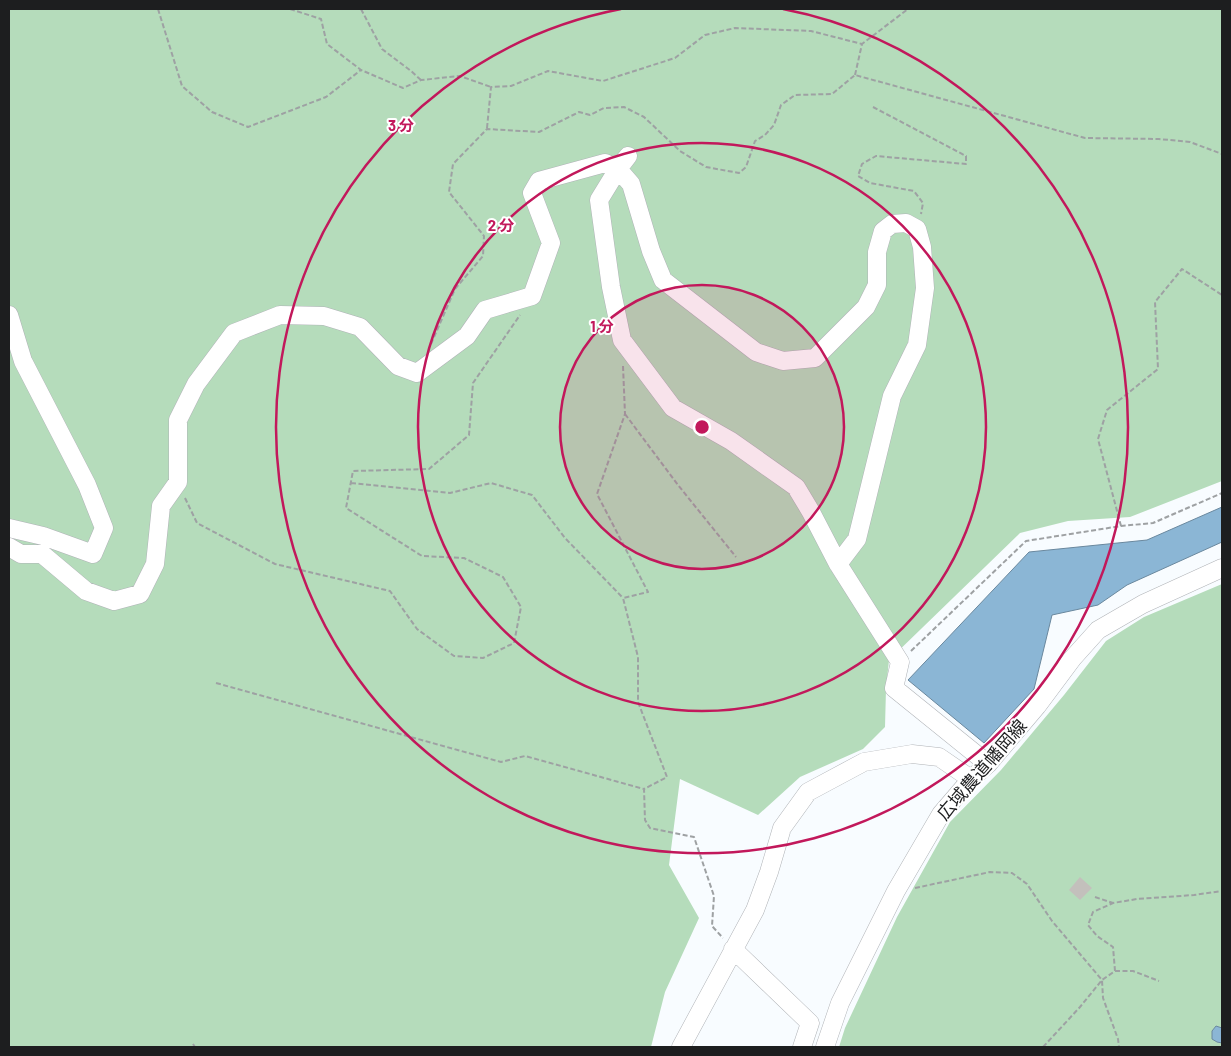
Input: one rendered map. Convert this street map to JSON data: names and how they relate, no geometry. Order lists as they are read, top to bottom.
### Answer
{
  "streets": {
    "street": ["広域農道幡岡線"]
  },
  "rings": ["3 分", "2 分", "1 分"]
}
